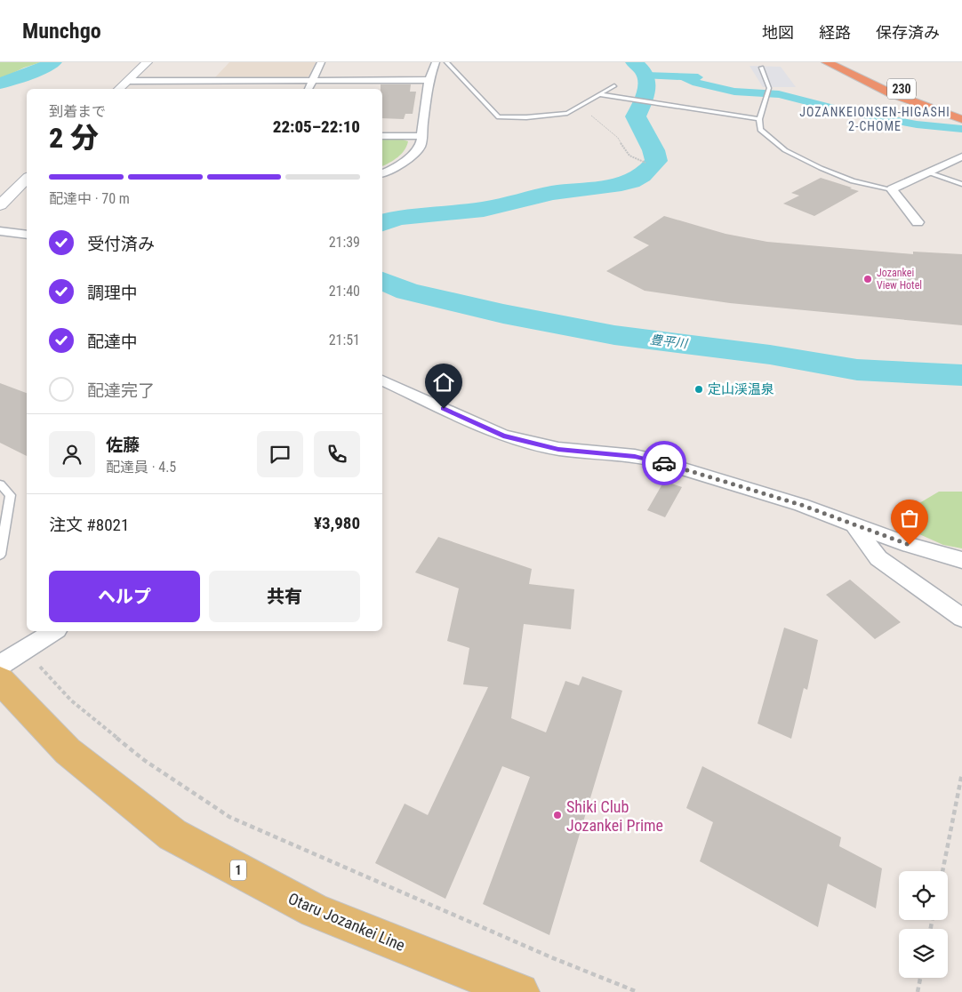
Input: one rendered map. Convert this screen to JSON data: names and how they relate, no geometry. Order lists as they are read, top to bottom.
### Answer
{
  "streets": {
    "highway": ["230"],
    "main road": ["1", "Otaru Jozankei Line"]
  },
  "districts": ["JOZANKEIONSEN-HIGASHI 2-CHOME"],
  "water": ["豊平川"],
  "places": ["Jozankei View Hotel", "定山渓温泉", "Shiki Club Jozankei Prime"],
  "page": {
    "header": "Munchgo",
    "nav": ["地図", "経路", "保存済み"],
    "heading": ["2 分", "到着まで", "22:05–22:10"],
    "panel": [
      "佐藤",
      "配達員 · 4.5",
      "注文 #8021",
      "¥3,980"
    ],
    "bar": "配達中 · 70 m",
    "list": [
      ["受付済み", "21:39"],
      ["調理中", "21:40"],
      ["配達中", "21:51"],
      "配達完了"
    ],
    "buttons": ["ヘルプ", "共有"]
  }
}
